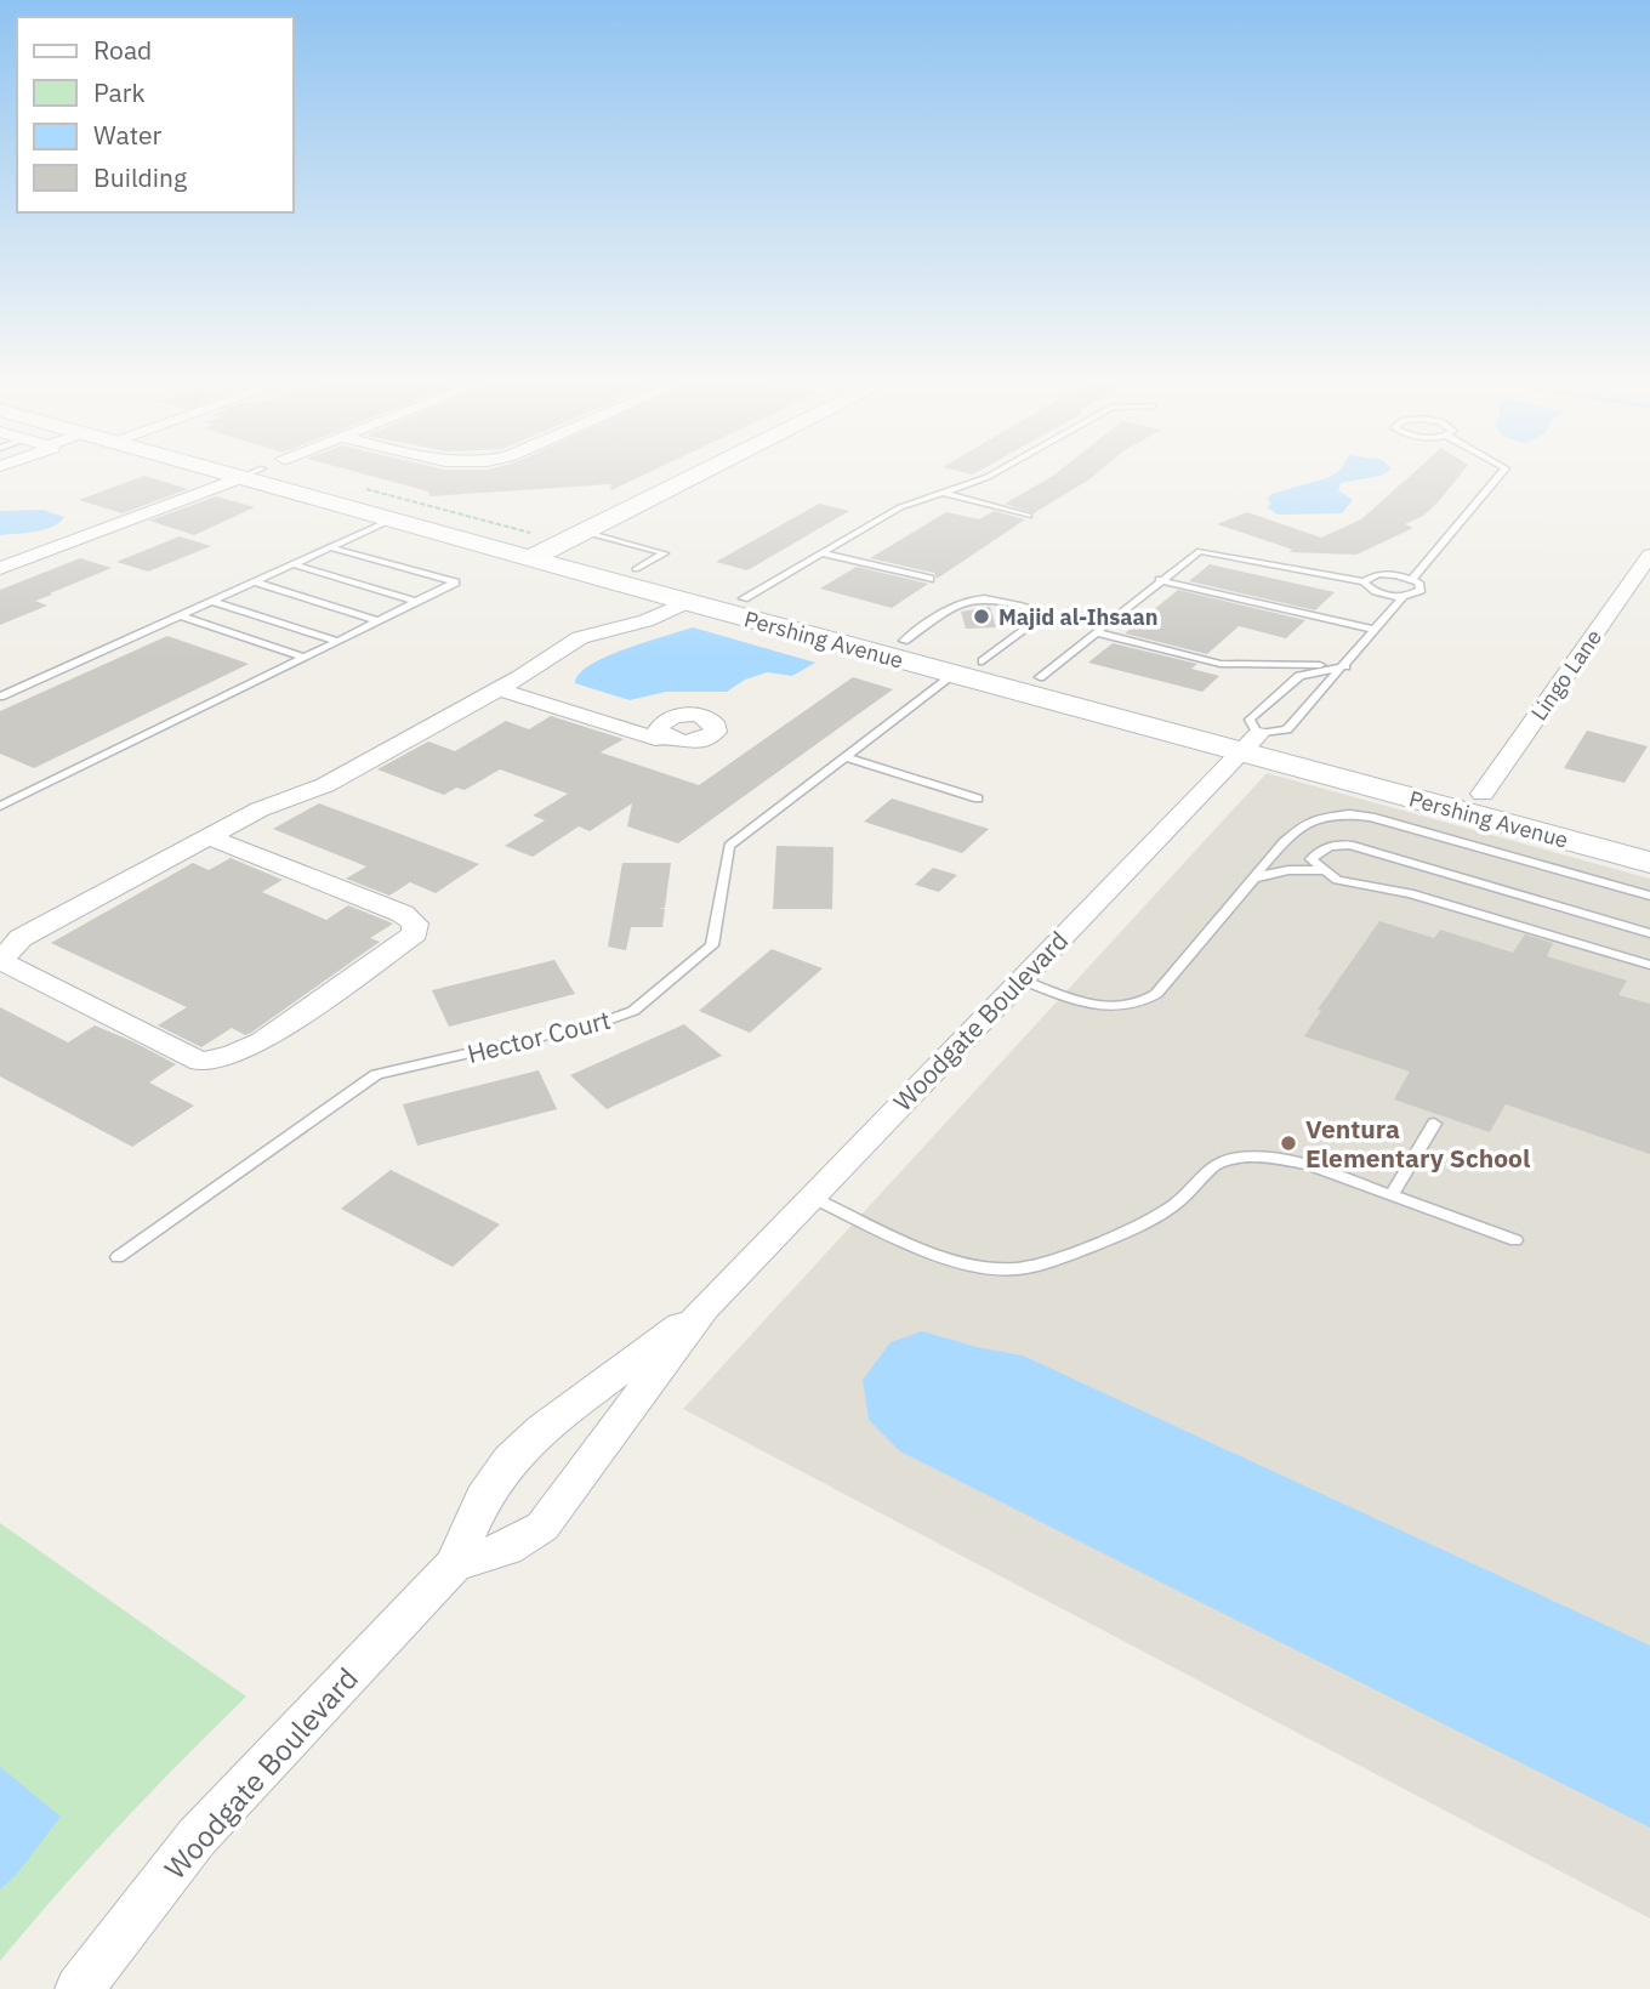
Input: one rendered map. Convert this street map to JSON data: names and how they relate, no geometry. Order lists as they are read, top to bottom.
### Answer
{
  "streets": {
    "street": ["Pershing Avenue", "Lingo Lane", "Woodgate Boulevard"],
    "lane": ["Hector Court"]
  },
  "crossings": [
    ["Pershing Avenue", "Lingo Lane"],
    ["Pershing Avenue", "Woodgate Boulevard"],
    ["Pershing Avenue", "Hector Court"]
  ],
  "places": ["Majid al-Ihsaan", "Ventura Elementary School"],
  "legend": [
    "Road",
    "Park",
    "Water",
    "Building"
  ]
}
